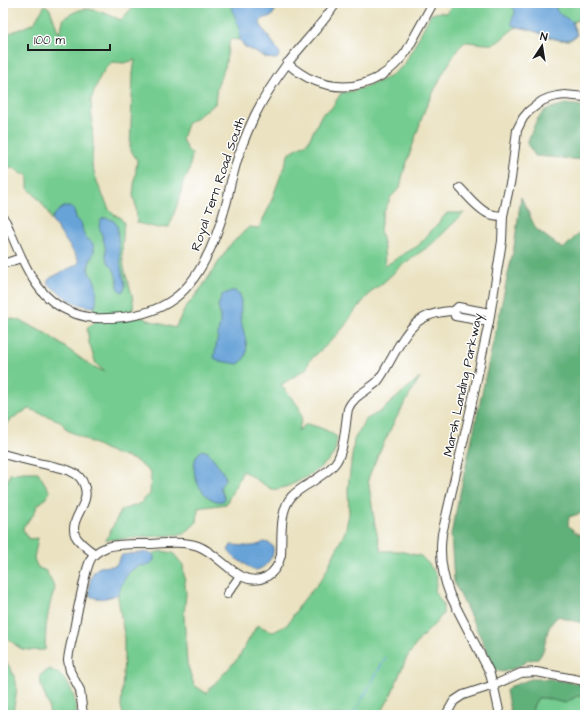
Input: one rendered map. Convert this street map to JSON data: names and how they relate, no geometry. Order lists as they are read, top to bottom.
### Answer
{
  "streets": {
    "street": ["Royal Tern Road South", "Marsh Landing Parkway"]
  },
  "scale_bar": "100 m",
  "north": "top"
}
